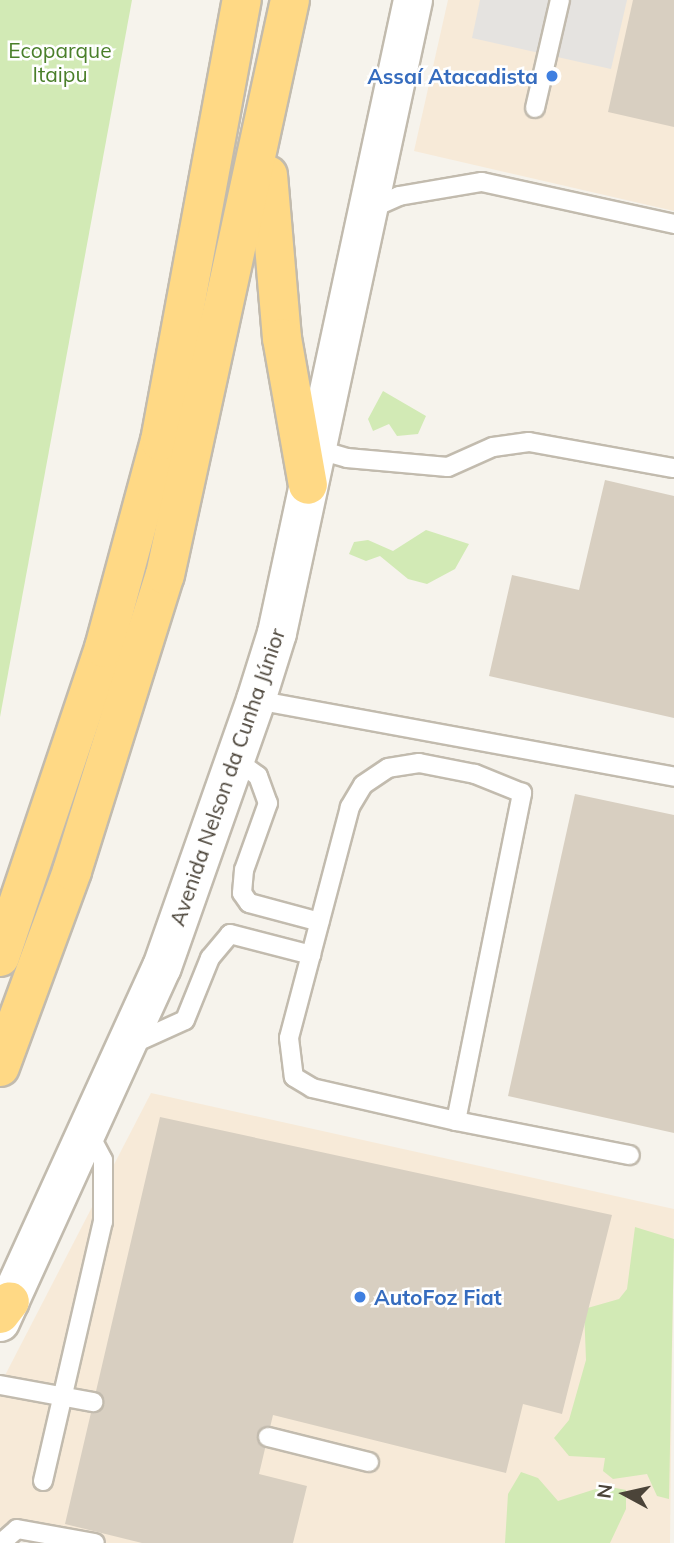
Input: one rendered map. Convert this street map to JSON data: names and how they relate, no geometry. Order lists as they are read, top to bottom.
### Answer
{
  "streets": {
    "street": ["Avenida Nelson da Cunha Júnior"]
  },
  "parks": ["Ecoparque Itaipu"],
  "places": ["Assaí Atacadista", "AutoFoz Fiat"],
  "north": "left"
}
